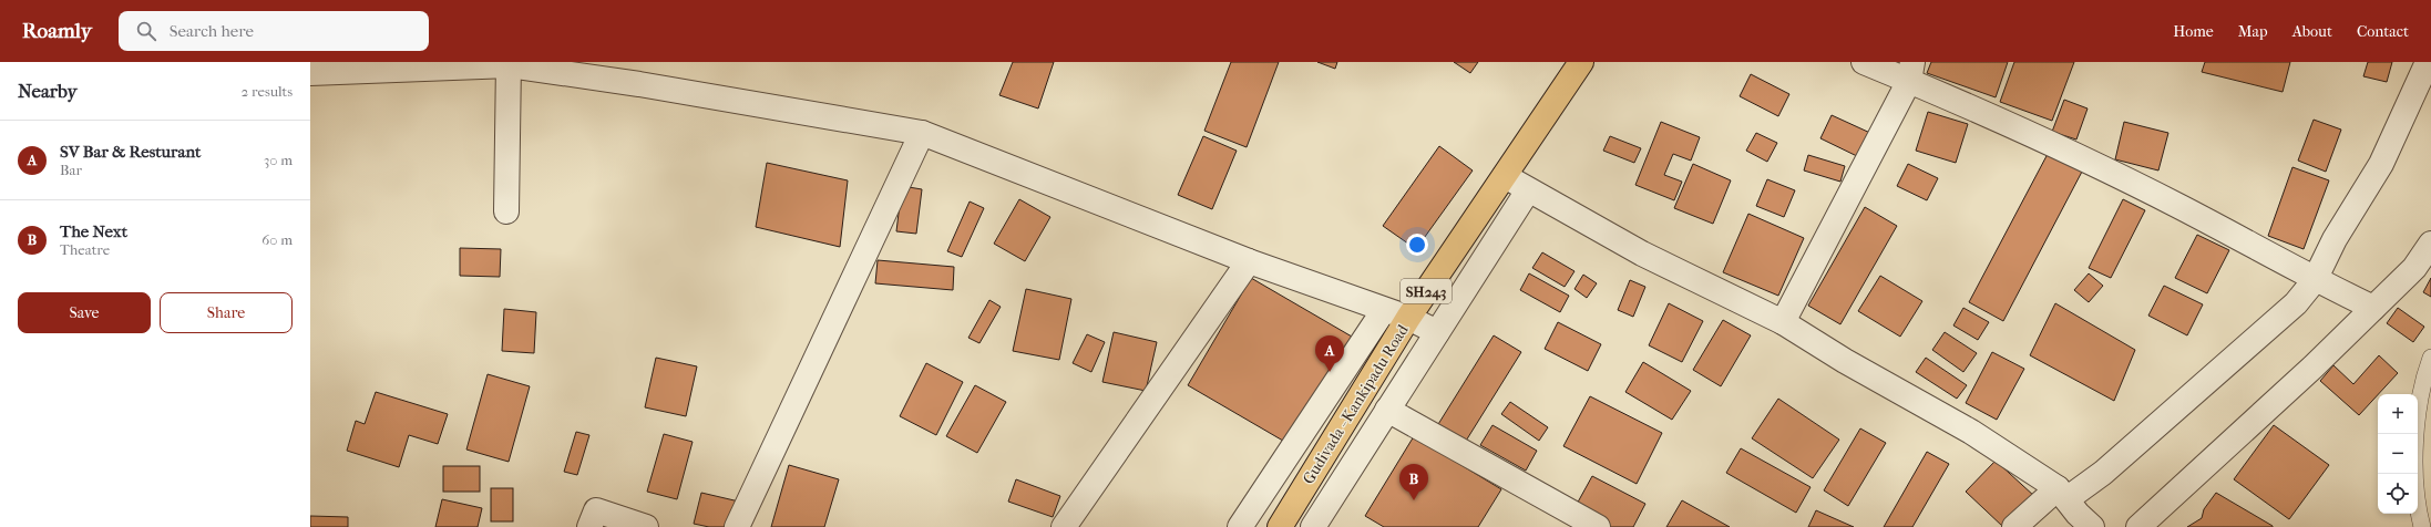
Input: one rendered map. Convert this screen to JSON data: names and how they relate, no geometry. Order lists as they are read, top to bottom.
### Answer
{
  "streets": {
    "main road": ["SH243", "Gudivada - Kankipadu Road"]
  },
  "page": {
    "header": "Roamly",
    "search": "Search here",
    "nav": [
      "Home",
      "Map",
      "About",
      "Contact"
    ],
    "heading": ["Nearby", "2 results"],
    "list": [
      {
        "mark": "A",
        "name": "SV Bar & Resturant",
        "note": "Bar",
        "value": "30 m"
      },
      {
        "mark": "B",
        "name": "The Next",
        "note": "Theatre",
        "value": "60 m"
      }
    ],
    "buttons": ["Save", "Share"],
    "pins": ["A", "B"],
    "map_buttons": ["+", "−"]
  }
}
